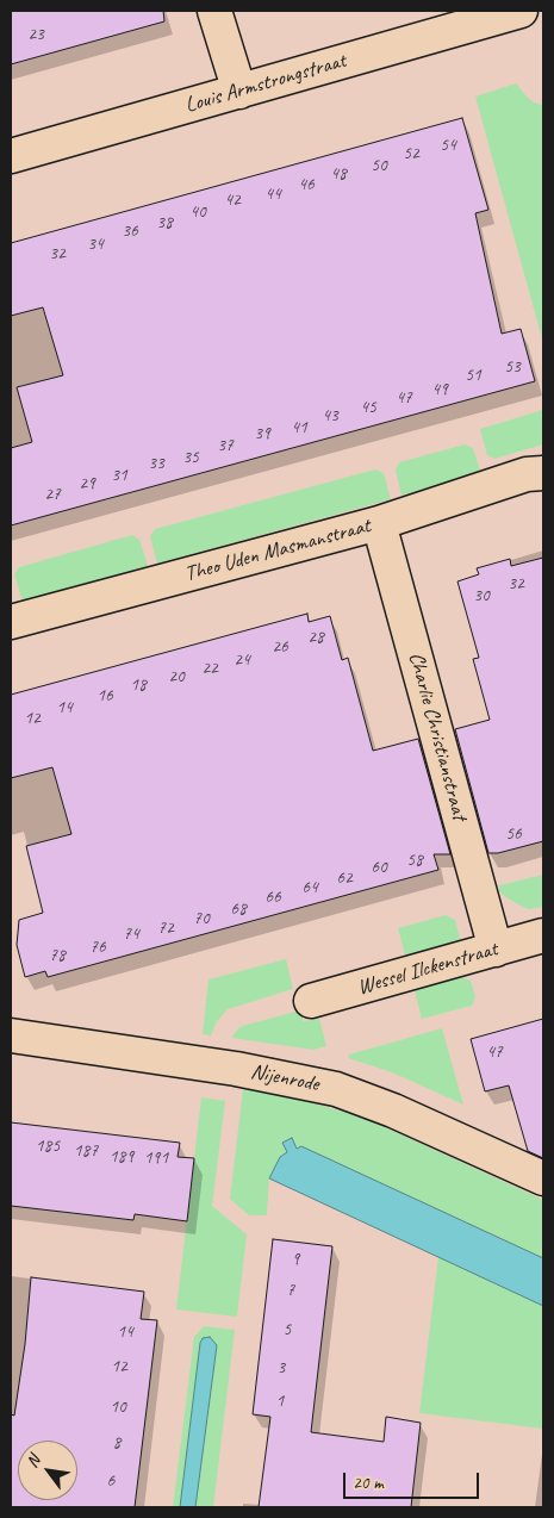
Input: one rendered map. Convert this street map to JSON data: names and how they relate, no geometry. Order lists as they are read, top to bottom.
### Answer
{
  "streets": {
    "street": [
      "Louis Armstrongstraat",
      "Theo Uden Masmanstraat",
      "Charlie Christianstraat",
      "Wessel Ilckenstraat",
      "Nijenrode"
    ]
  },
  "crossings": [
    ["Theo Uden Masmanstraat", "Charlie Christianstraat"],
    ["Charlie Christianstraat", "Wessel Ilckenstraat"]
  ],
  "house_numbers": [
    "23",
    "54",
    "52",
    "50",
    "48",
    "46",
    "44",
    "42",
    "40",
    "38",
    "36",
    "34",
    "32",
    "53",
    "51",
    "49",
    "47",
    "45",
    "43",
    "41",
    "39",
    "37",
    "35",
    "33",
    "31",
    "29",
    "27",
    "32",
    "30",
    "28",
    "26",
    "24",
    "22",
    "20",
    "18",
    "16",
    "14",
    "12",
    "56",
    "58",
    "60",
    "62",
    "64",
    "66",
    "68",
    "70",
    "72",
    "74",
    "76",
    "78",
    "47",
    "185",
    "187",
    "189",
    "191",
    "9",
    "7",
    "5",
    "14",
    "12",
    "3",
    "1",
    "10",
    "8",
    "6"
  ],
  "scale_bar": "20 m",
  "north": "top left"
}
